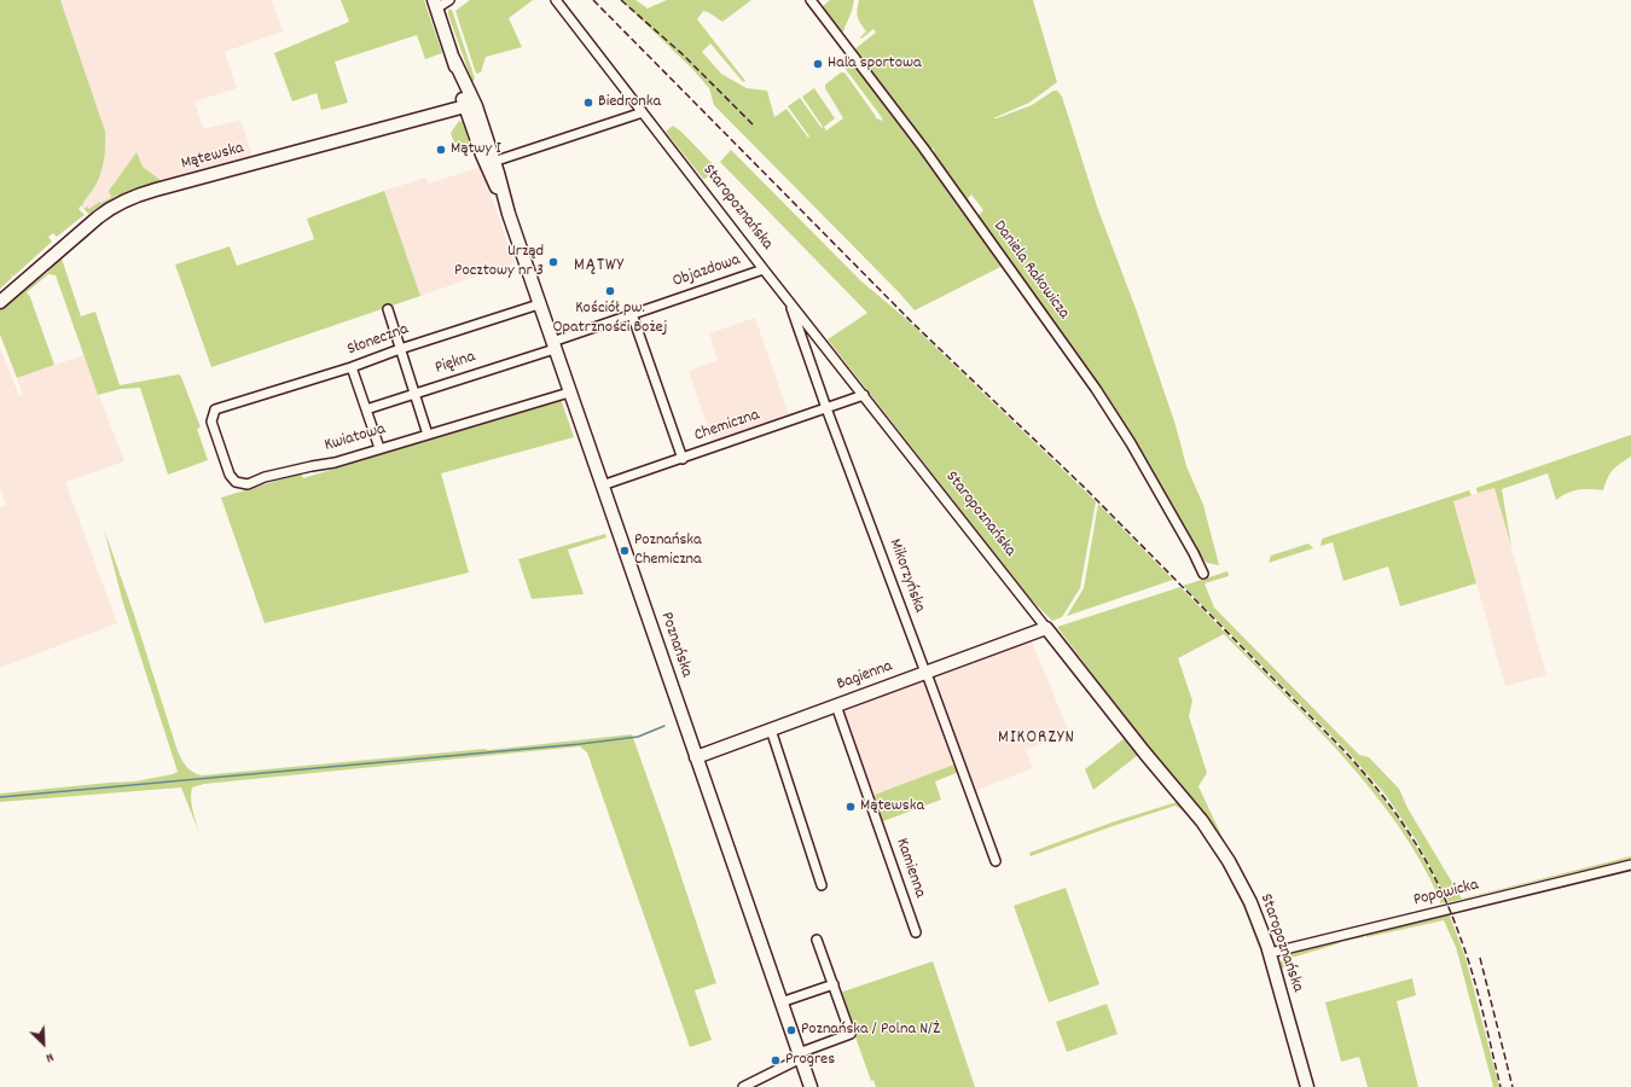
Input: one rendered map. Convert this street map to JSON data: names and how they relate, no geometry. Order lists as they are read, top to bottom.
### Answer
{
  "streets": {
    "street": [
      "Mątewska",
      "Staropoznańska",
      "Daniela Rakowicza",
      "Objazdowa",
      "Słoneczna",
      "Piękna",
      "Chemiczna",
      "Kwiatowa",
      "Mikorzyńska",
      "Poznańska",
      "Bagienna",
      "Kamienna",
      "Popowicka"
    ]
  },
  "crossings": [
    ["Mątewska", "Poznańska"],
    ["Staropoznańska", "Objazdowa"],
    ["Staropoznańska", "Chemiczna"],
    ["Staropoznańska", "Mikorzyńska"],
    ["Staropoznańska", "Bagienna"],
    ["Staropoznańska", "Popowicka"],
    ["Objazdowa", "Piękna"],
    ["Objazdowa", "Poznańska"],
    ["Słoneczna", "Kwiatowa"],
    ["Słoneczna", "Poznańska"],
    ["Piękna", "Poznańska"],
    ["Chemiczna", "Mikorzyńska"],
    ["Chemiczna", "Poznańska"],
    ["Kwiatowa", "Poznańska"],
    ["Mikorzyńska", "Bagienna"],
    ["Poznańska", "Bagienna"],
    ["Bagienna", "Kamienna"]
  ],
  "districts": ["MĄTWY", "MIKORZYN"],
  "places": [
    "Hala sportowa",
    "Biedronka",
    "Mątwy I",
    "Urząd Pocztowy nr 3",
    "Kościół pw. Opatrzności Bożej",
    "Poznańska Chemiczna",
    "Mątewska",
    "Poznańska / Polna N/Ż",
    "Progres"
  ],
  "north": "bottom right"
}
